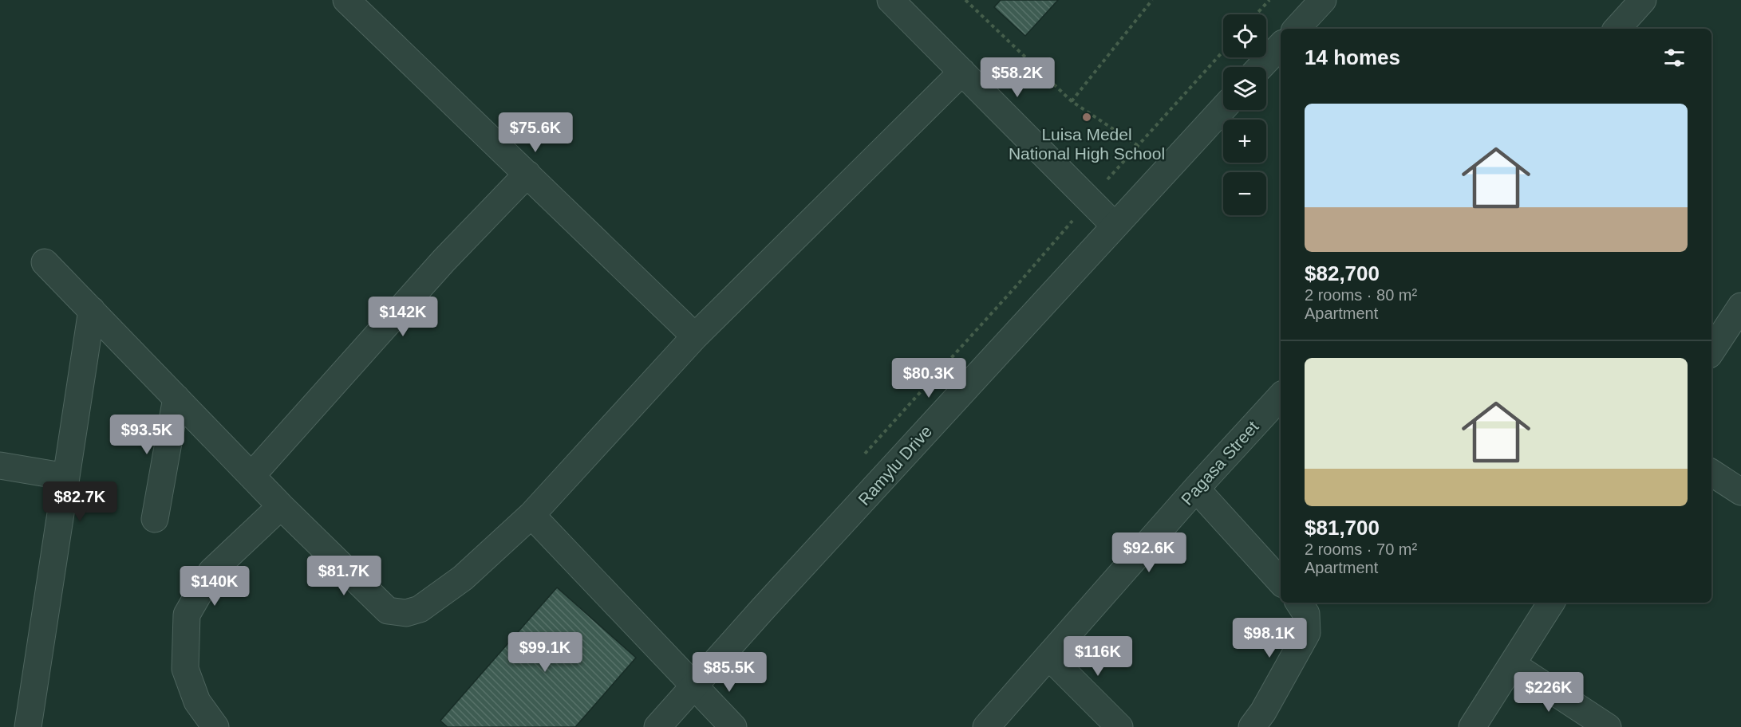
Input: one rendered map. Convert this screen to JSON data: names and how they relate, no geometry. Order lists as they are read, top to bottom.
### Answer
{
  "streets": {
    "street": ["Pagasa Street", "Ramylu Drive"]
  },
  "places": ["Luisa Medel National High School"],
  "page": {
    "map_buttons": ["+", "−"],
    "heading": "14 homes",
    "price": [
      "$58.2K",
      "$75.6K",
      "$142K",
      "$80.3K",
      "$93.5K",
      "$82.7K",
      "$92.6K",
      "$81.7K",
      "$140K",
      "$98.1K",
      "$99.1K",
      "$116K",
      "$85.5K",
      "$226K"
    ],
    "list": [
      {
        "name": "$82,700",
        "note": "2 rooms · 80 m² · Apartment"
      },
      {
        "name": "$81,700",
        "note": "2 rooms · 70 m² · Apartment"
      }
    ]
  }
}
